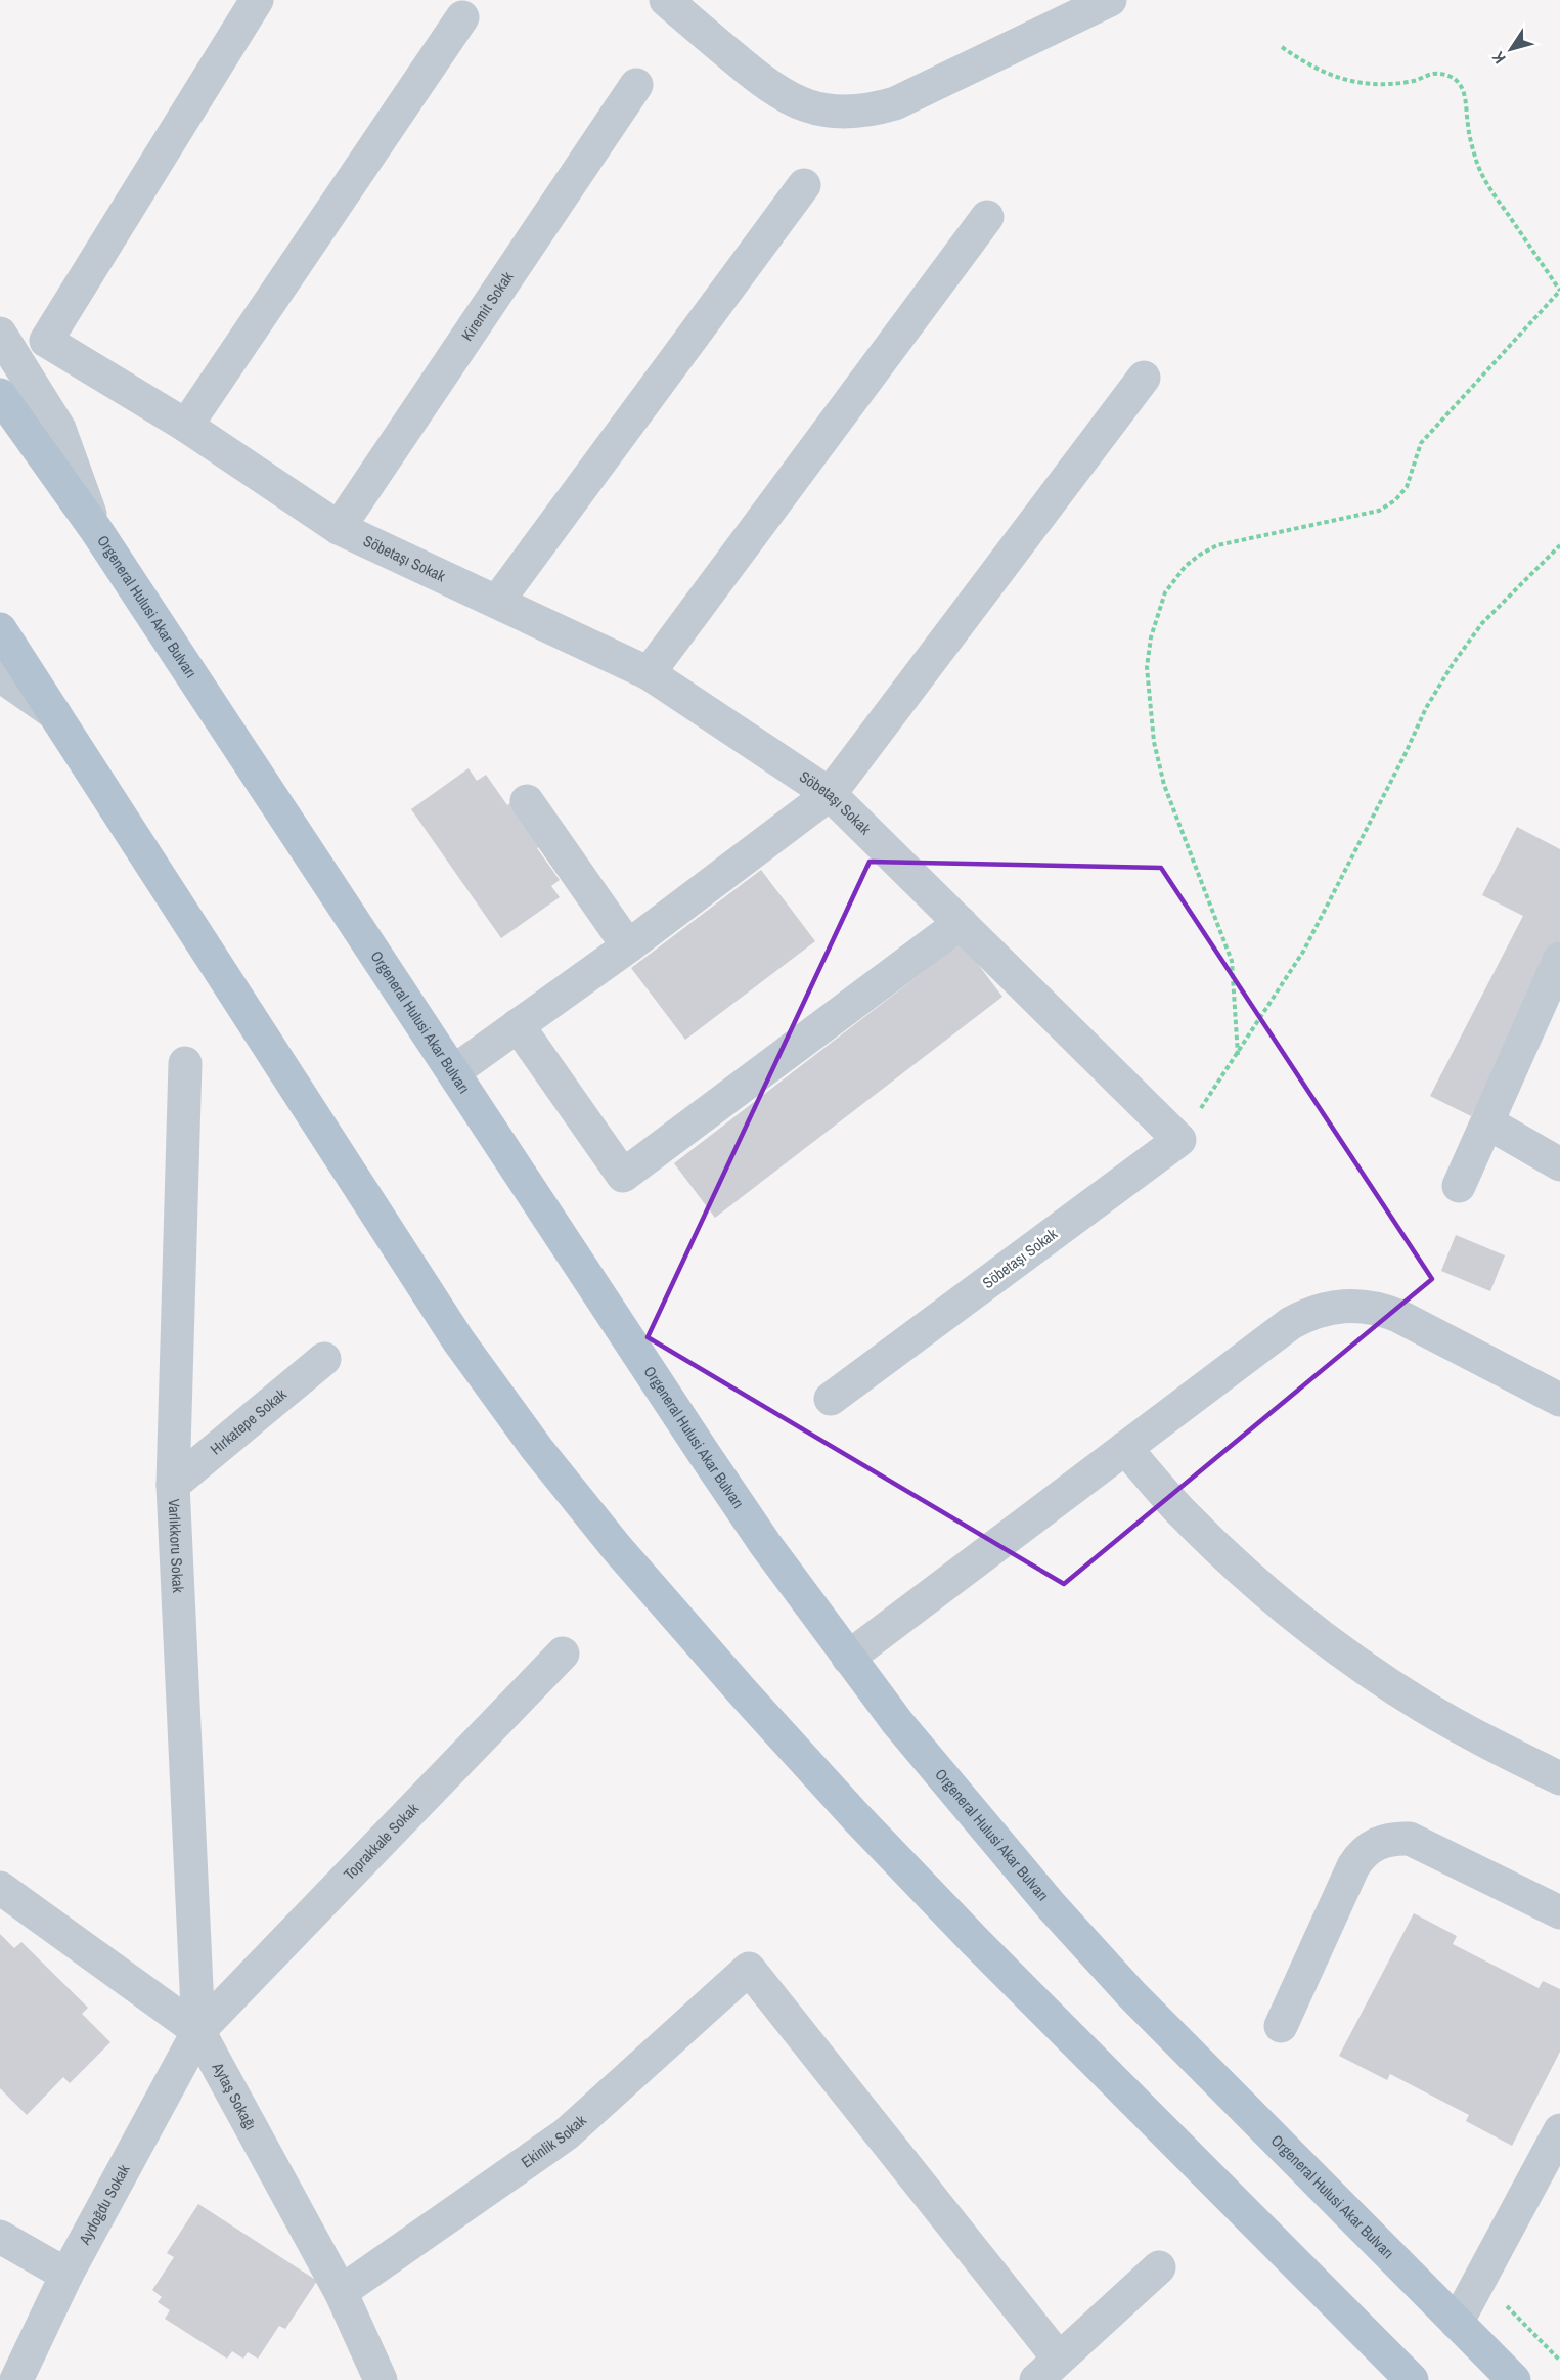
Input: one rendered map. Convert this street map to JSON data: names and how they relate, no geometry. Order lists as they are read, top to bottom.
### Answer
{
  "streets": {
    "main road": ["Orgeneral Hulusi Akar Bulvarı"],
    "street": [
      "Kiremit Sokak",
      "Söbetaşı Sokak",
      "Hırkatepe Sokak",
      "Varlıkkoru Sokak",
      "Toprakkale Sokak",
      "Aytaş Sokağı",
      "Ekinlik Sokak",
      "Aydoğdu Sokak"
    ]
  },
  "crossings": [
    ["Kiremit Sokak", "Söbetaşı Sokak"],
    ["Hırkatepe Sokak", "Varlıkkoru Sokak"],
    ["Varlıkkoru Sokak", "Toprakkale Sokak"],
    ["Varlıkkoru Sokak", "Aytaş Sokağı"],
    ["Varlıkkoru Sokak", "Aydoğdu Sokak"],
    ["Toprakkale Sokak", "Aytaş Sokağı"],
    ["Toprakkale Sokak", "Aydoğdu Sokak"],
    ["Aytaş Sokağı", "Ekinlik Sokak"],
    ["Aytaş Sokağı", "Aydoğdu Sokak"]
  ],
  "north": "bottom left"
}
